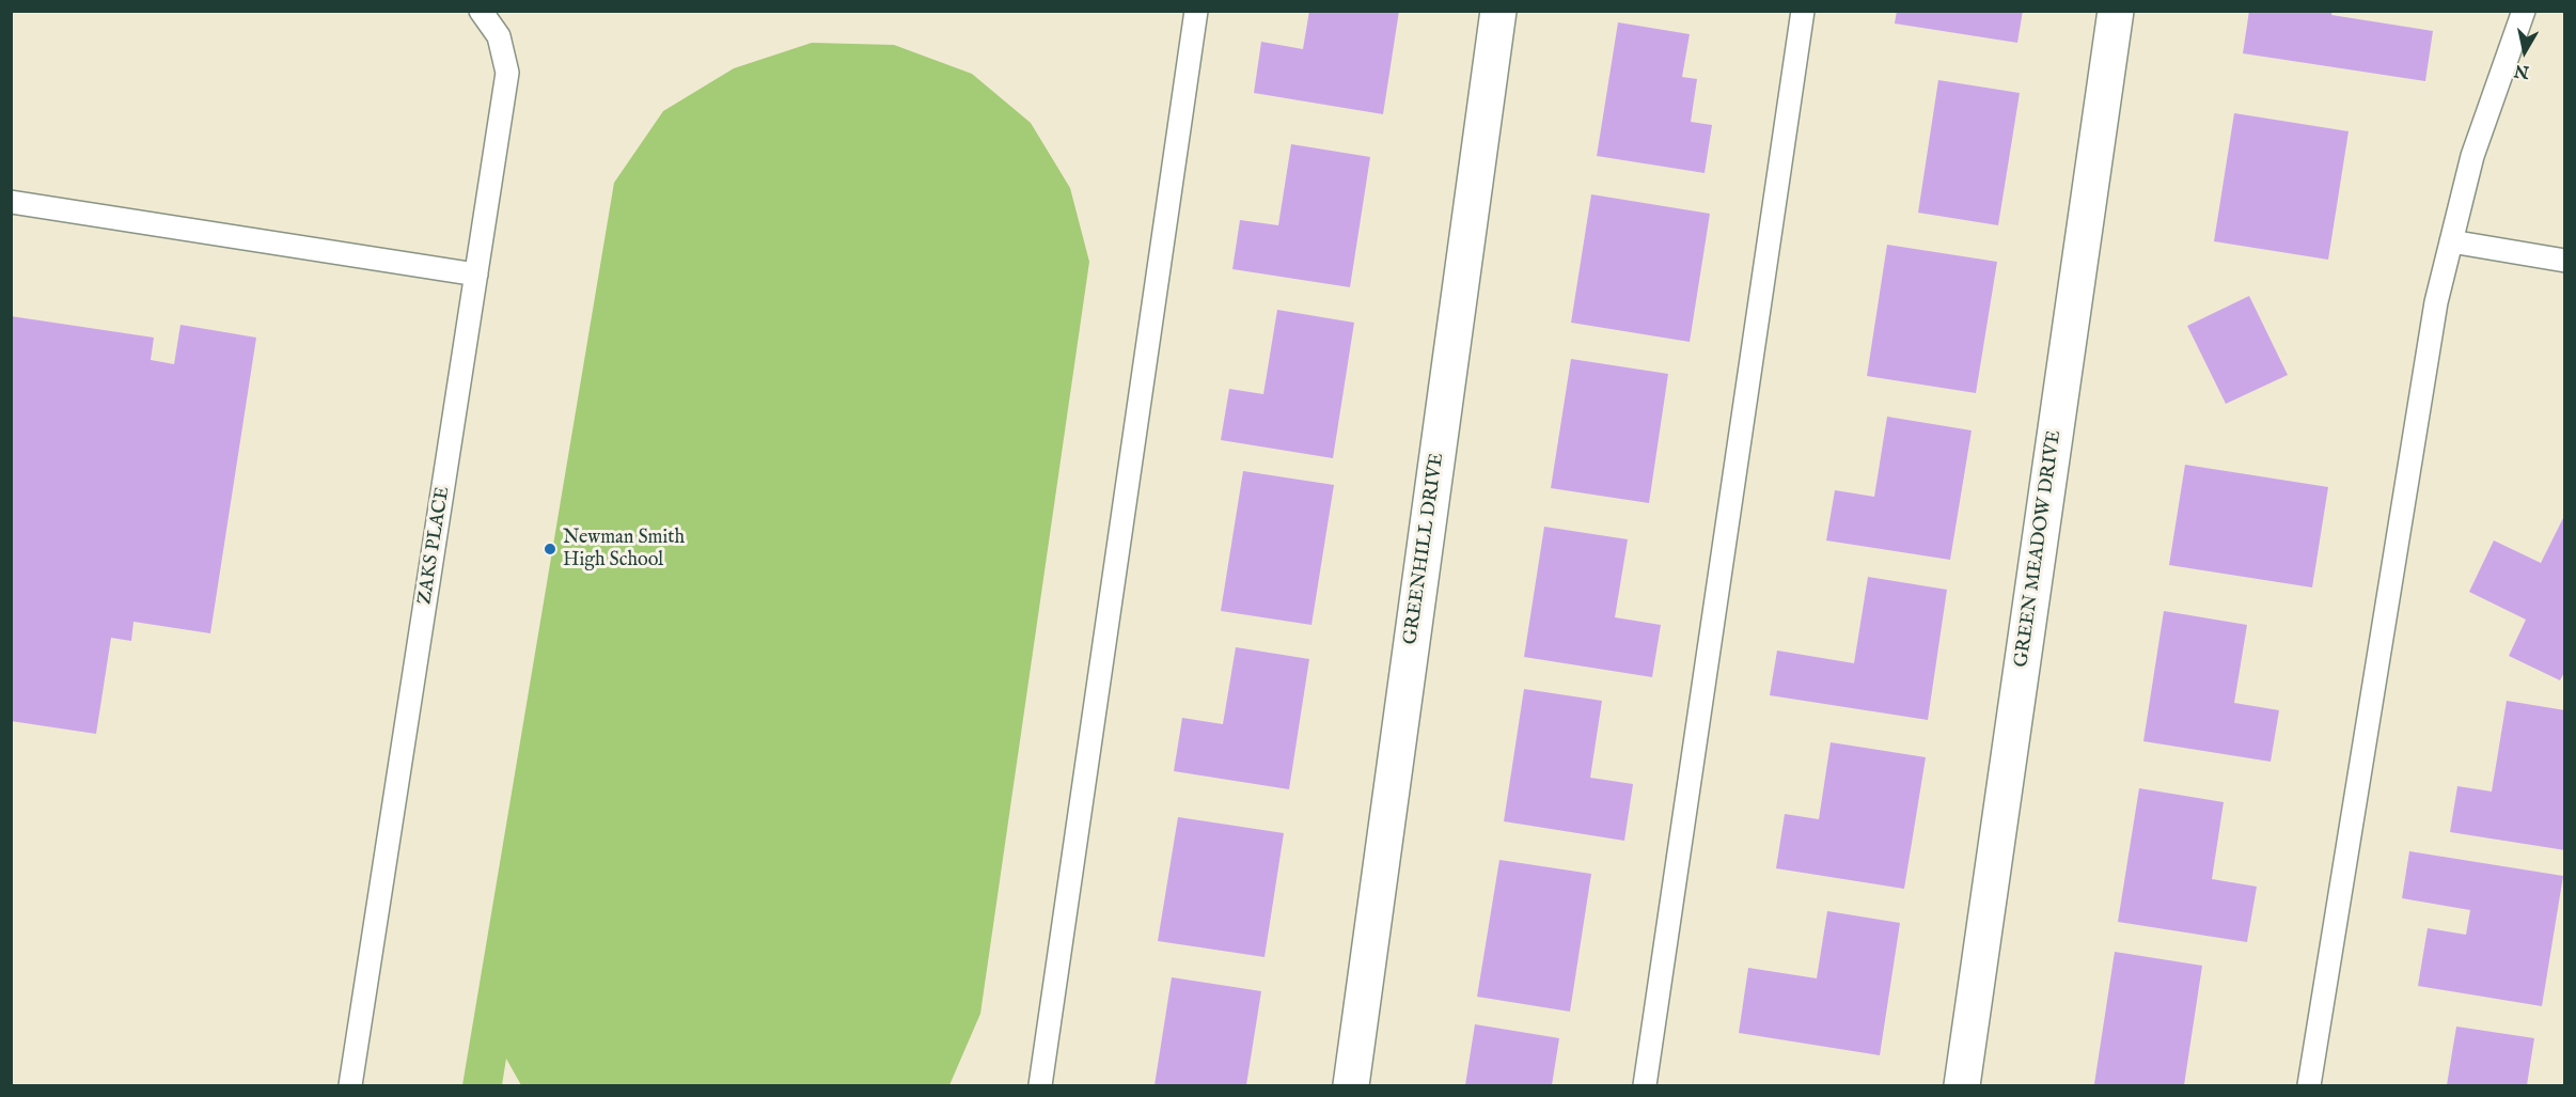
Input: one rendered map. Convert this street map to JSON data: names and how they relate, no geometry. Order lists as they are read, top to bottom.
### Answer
{
  "streets": {
    "street": ["GREENHILL DRIVE", "GREEN MEADOW DRIVE"],
    "lane": ["ZAKS PLACE"]
  },
  "places": ["Newman Smith High School"],
  "north": "bottom"
}
